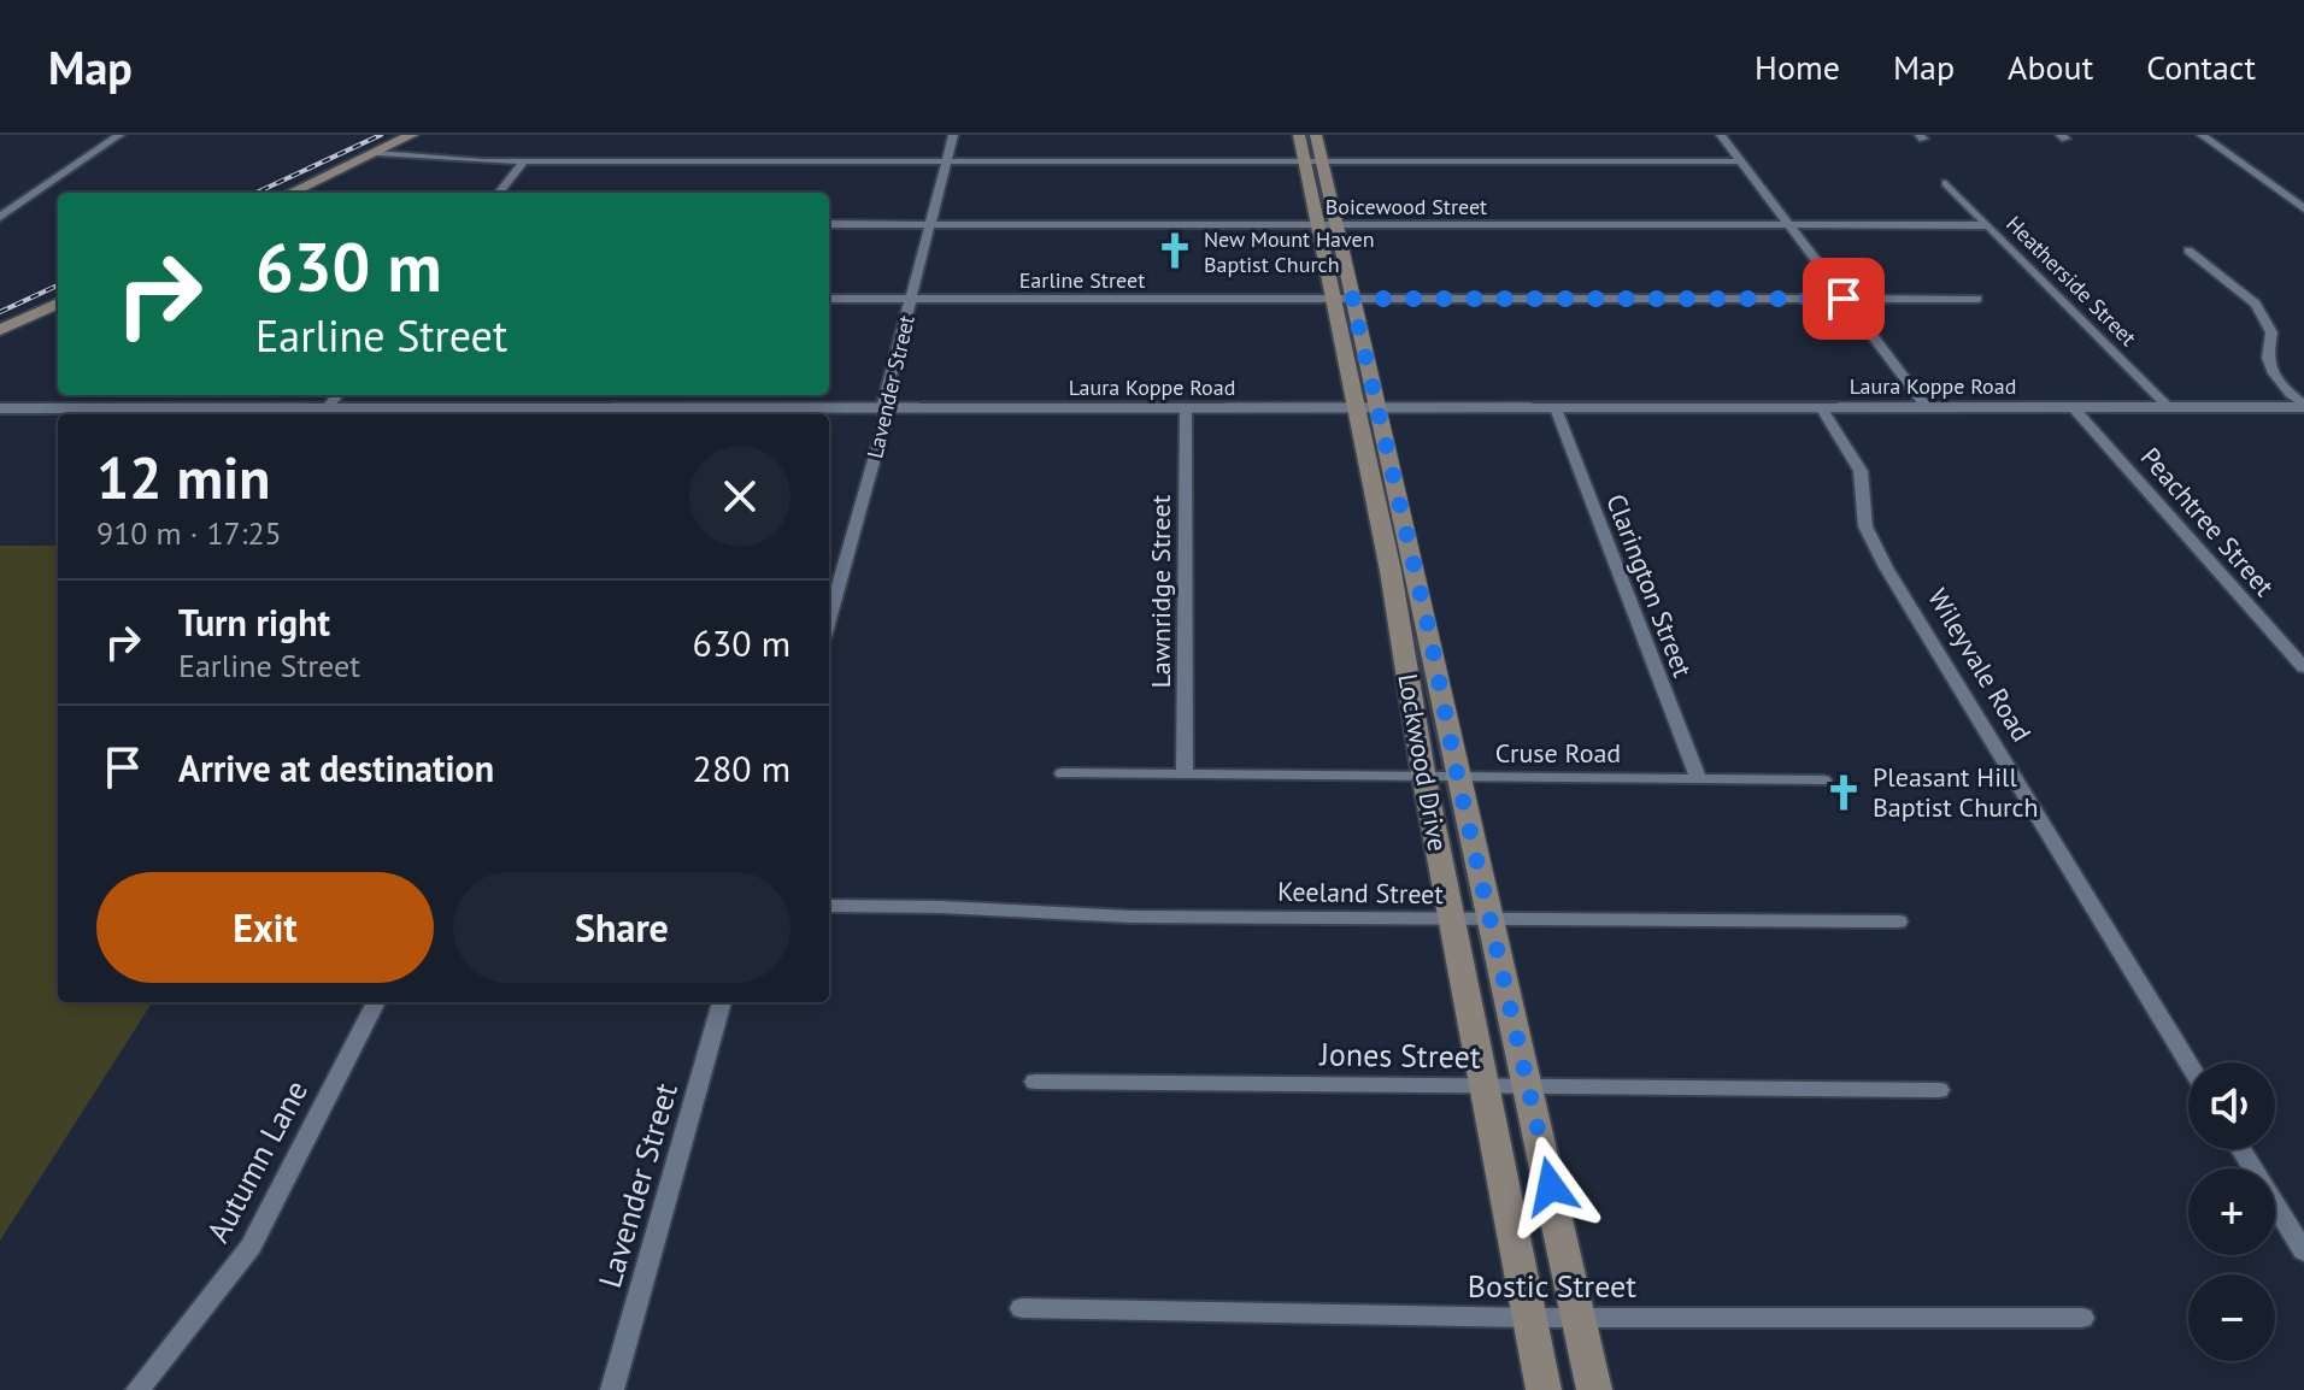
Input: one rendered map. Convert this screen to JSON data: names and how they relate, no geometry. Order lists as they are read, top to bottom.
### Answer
{
  "streets": {
    "main road": ["Lockwood Drive"],
    "street": [
      "Boicewood Street",
      "Earline Street",
      "Heatherside Street",
      "Laura Koppe Road",
      "Lavender Street",
      "Peachtree Street",
      "Clarington Street",
      "Lawnridge Street",
      "Wileyvale Road",
      "Cruse Road",
      "Keeland Street",
      "Jones Street",
      "Autumn Lane",
      "Bostic Street"
    ]
  },
  "crossings": [
    ["Boicewood Street", "Heatherside Street"],
    ["Boicewood Street", "Lavender Street"],
    ["Boicewood Street", "Lockwood Drive"],
    ["Earline Street", "Lavender Street"],
    ["Earline Street", "Lockwood Drive"],
    ["Heatherside Street", "Laura Koppe Road"],
    ["Laura Koppe Road", "Lavender Street"],
    ["Laura Koppe Road", "Peachtree Street"],
    ["Laura Koppe Road", "Clarington Street"],
    ["Laura Koppe Road", "Lawnridge Street"],
    ["Laura Koppe Road", "Wileyvale Road"],
    ["Laura Koppe Road", "Lockwood Drive"],
    ["Clarington Street", "Cruse Road"],
    ["Lawnridge Street", "Cruse Road"],
    ["Cruse Road", "Lockwood Drive"],
    ["Lockwood Drive", "Keeland Street"],
    ["Lockwood Drive", "Jones Street"],
    ["Lockwood Drive", "Bostic Street"]
  ],
  "places": {
    "church": ["New Mount Haven Baptist Church", "Pleasant Hill Baptist Church"]
  },
  "page": {
    "header": "Map",
    "nav": [
      "Home",
      "Map",
      "About",
      "Contact"
    ],
    "turn": ["630 m", "Earline Street"],
    "heading": ["12 min", "910 m · 17:25"],
    "list": [
      {
        "name": "Turn right",
        "note": "Earline Street",
        "value": "630 m"
      },
      {
        "name": "Arrive at destination",
        "value": "280 m"
      }
    ],
    "buttons": ["Exit", "Share"],
    "map_buttons": ["+", "−"]
  }
}
